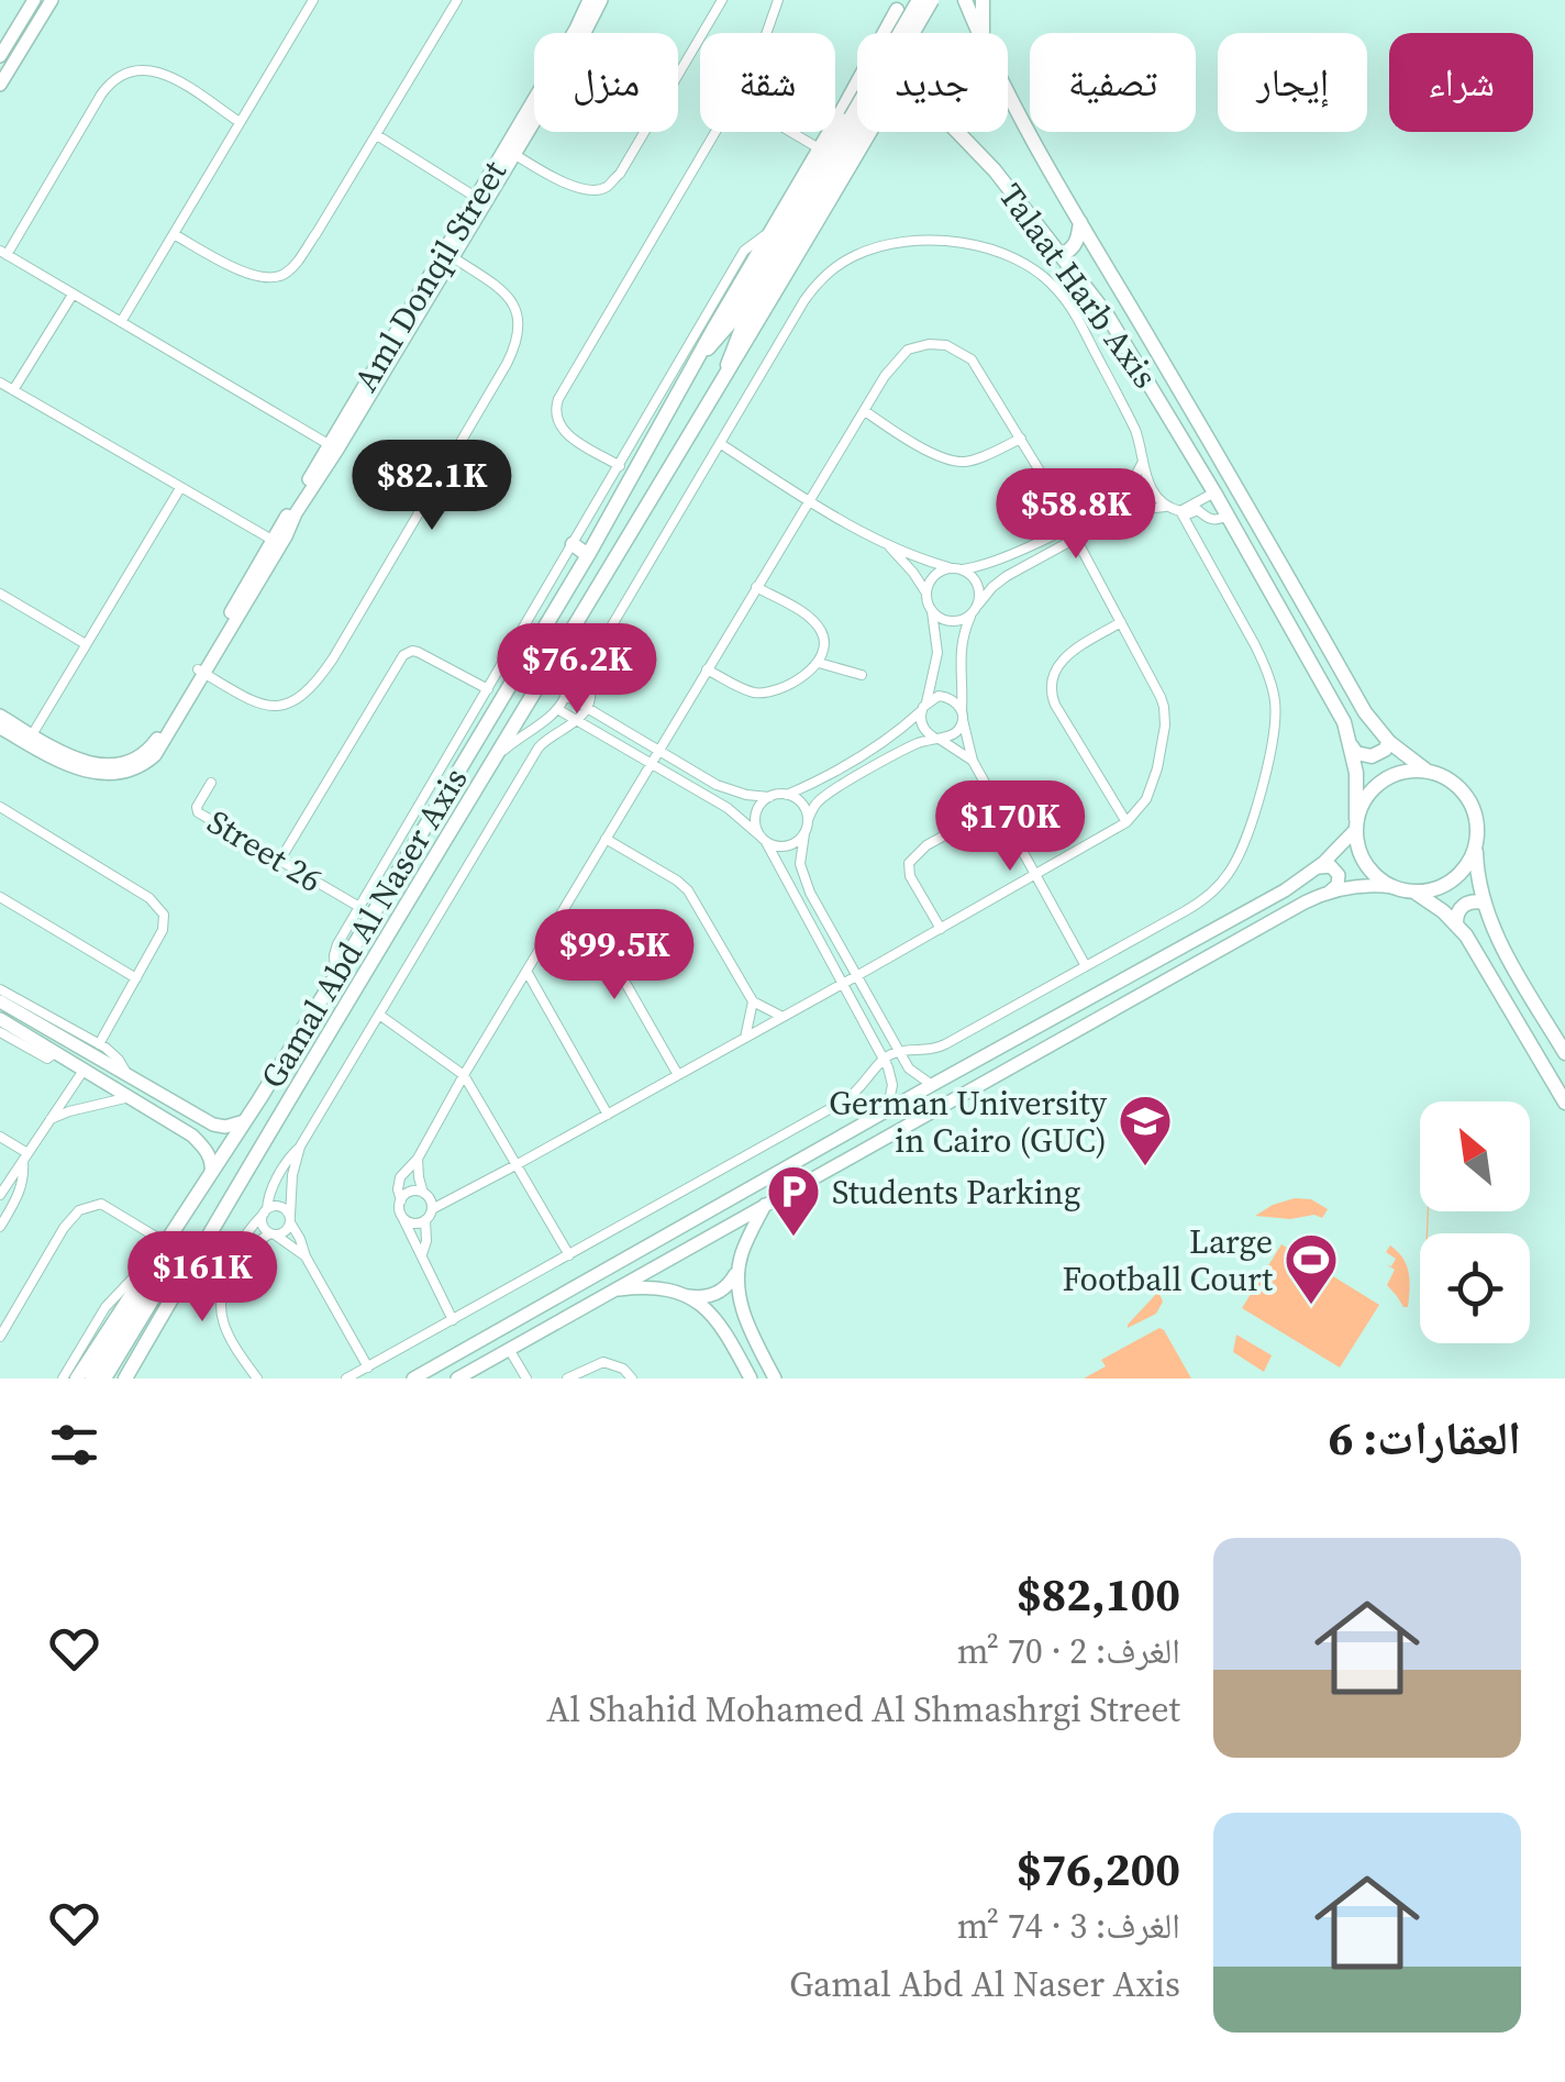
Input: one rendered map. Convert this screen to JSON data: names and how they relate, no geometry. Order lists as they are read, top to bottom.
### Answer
{
  "streets": {
    "main road": ["Aml Donqil Street", "Talaat Harb Axis", "Gamal Abd Al Naser Axis"],
    "street": ["Street 26"]
  },
  "crossings": [
    ["Talaat Harb Axis", "Gamal Abd Al Naser Axis"]
  ],
  "places": {
    "school or university": ["German University in Cairo (GUC)"],
    "parking": ["Students Parking"],
    "sports": ["Large Football Court"]
  },
  "north": "top left",
  "page": {
    "chip": [
      "شراء",
      "إيجار",
      "تصفية",
      "جديد",
      "شقة",
      "منزل"
    ],
    "price": [
      "$82.1K",
      "$58.8K",
      "$76.2K",
      "$170K",
      "$99.5K",
      "$161K"
    ],
    "heading": "العقارات: 6",
    "list": [
      {
        "name": "$82,100",
        "note": "الغرف: 2 · 70 m² · Al Shahid Mohamed Al Shmashrgi Street"
      },
      {
        "name": "$76,200",
        "note": "الغرف: 3 · 74 m² · Gamal Abd Al Naser Axis"
      }
    ]
  }
}
